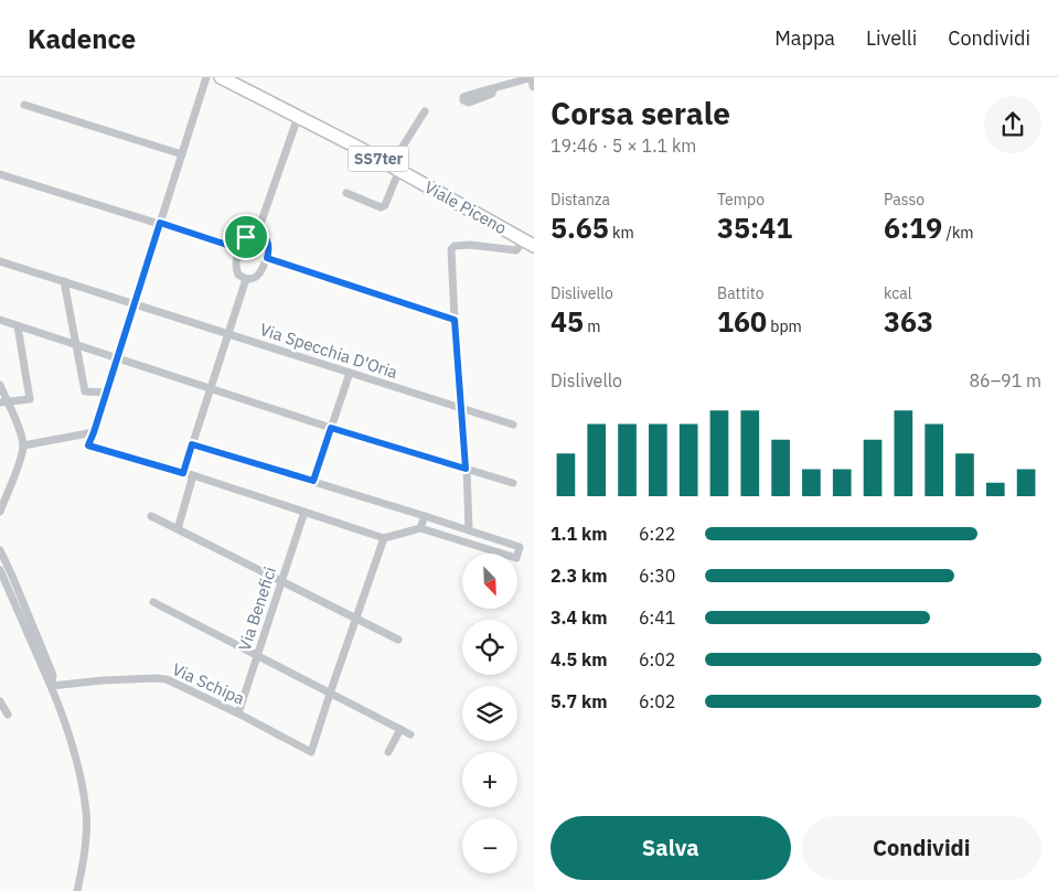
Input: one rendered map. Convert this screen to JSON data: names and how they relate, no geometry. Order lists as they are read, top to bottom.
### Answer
{
  "streets": {
    "main road": ["SS7ter", "Viale Piceno"],
    "street": ["Via Specchia D'Oria", "Via Benefici", "Via Schipa"]
  },
  "crossings": [
    ["Via Benefici", "Via Schipa"]
  ],
  "north": "bottom right",
  "page": {
    "header": "Kadence",
    "nav": ["Mappa", "Livelli", "Condividi"],
    "heading": ["Corsa serale", "19:46 · 5 × 1.1 km"],
    "stats": [
      ["Distanza", "5.65 km"],
      ["Tempo", "35:41"],
      ["Passo", "6:19 /km"],
      ["Dislivello", "45 m"],
      ["Battito", "160 bpm"],
      ["kcal", "363"]
    ],
    "chart": ["Dislivello", "86–91 m"],
    "list": [
      {
        "name": "1.1 km",
        "note": "6:22"
      },
      {
        "name": "2.3 km",
        "note": "6:30"
      },
      {
        "name": "3.4 km",
        "note": "6:41"
      },
      {
        "name": "4.5 km",
        "note": "6:02"
      },
      {
        "name": "5.7 km",
        "note": "6:02"
      }
    ],
    "map_buttons": ["+", "−"],
    "buttons": ["Salva", "Condividi"]
  }
}
